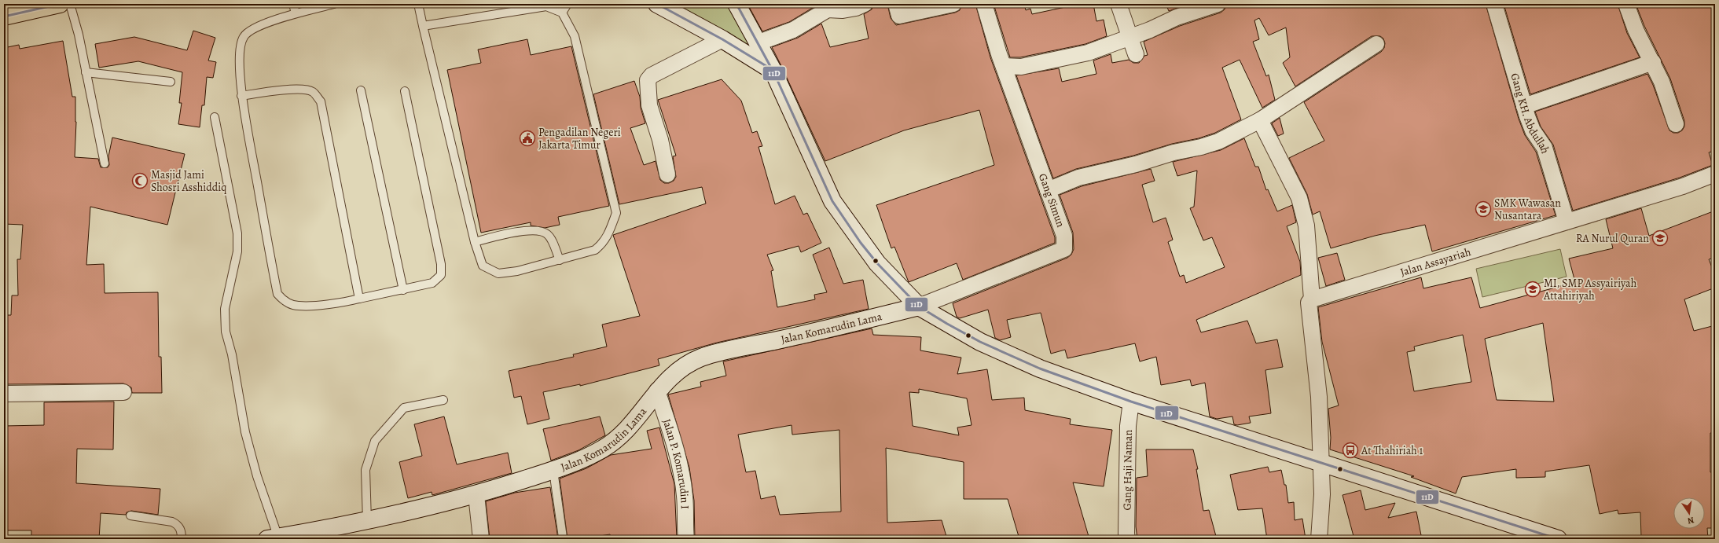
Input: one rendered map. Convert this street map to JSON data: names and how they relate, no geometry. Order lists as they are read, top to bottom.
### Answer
{
  "streets": {
    "main road": ["Jalan Komarudin Lama"],
    "street": [
      "Gang KH. Abdullah",
      "Gang Simun",
      "Jalan Assayariah",
      "Jalan P. Komarudin I",
      "Gang Haji Naman"
    ]
  },
  "crossings": [
    ["Gang KH. Abdullah", "Jalan Assayariah"],
    ["Gang Simun", "Jalan Komarudin Lama"],
    ["Jalan Komarudin Lama", "Jalan P. Komarudin I"]
  ],
  "places": {
    "public building": ["Pengadilan Negeri Jakarta Timur"],
    "mosque": ["Masjid Jami Shosri Asshiddiq"],
    "school or university": ["SMK Wawasan Nusantara", "RA Nurul Quran", "MI, SMP Assyairiyah Attahiriyah"],
    "bus stop": ["At Thahiriah 1"]
  },
  "lines": ["transit line 11D"],
  "north": "bottom"
}
